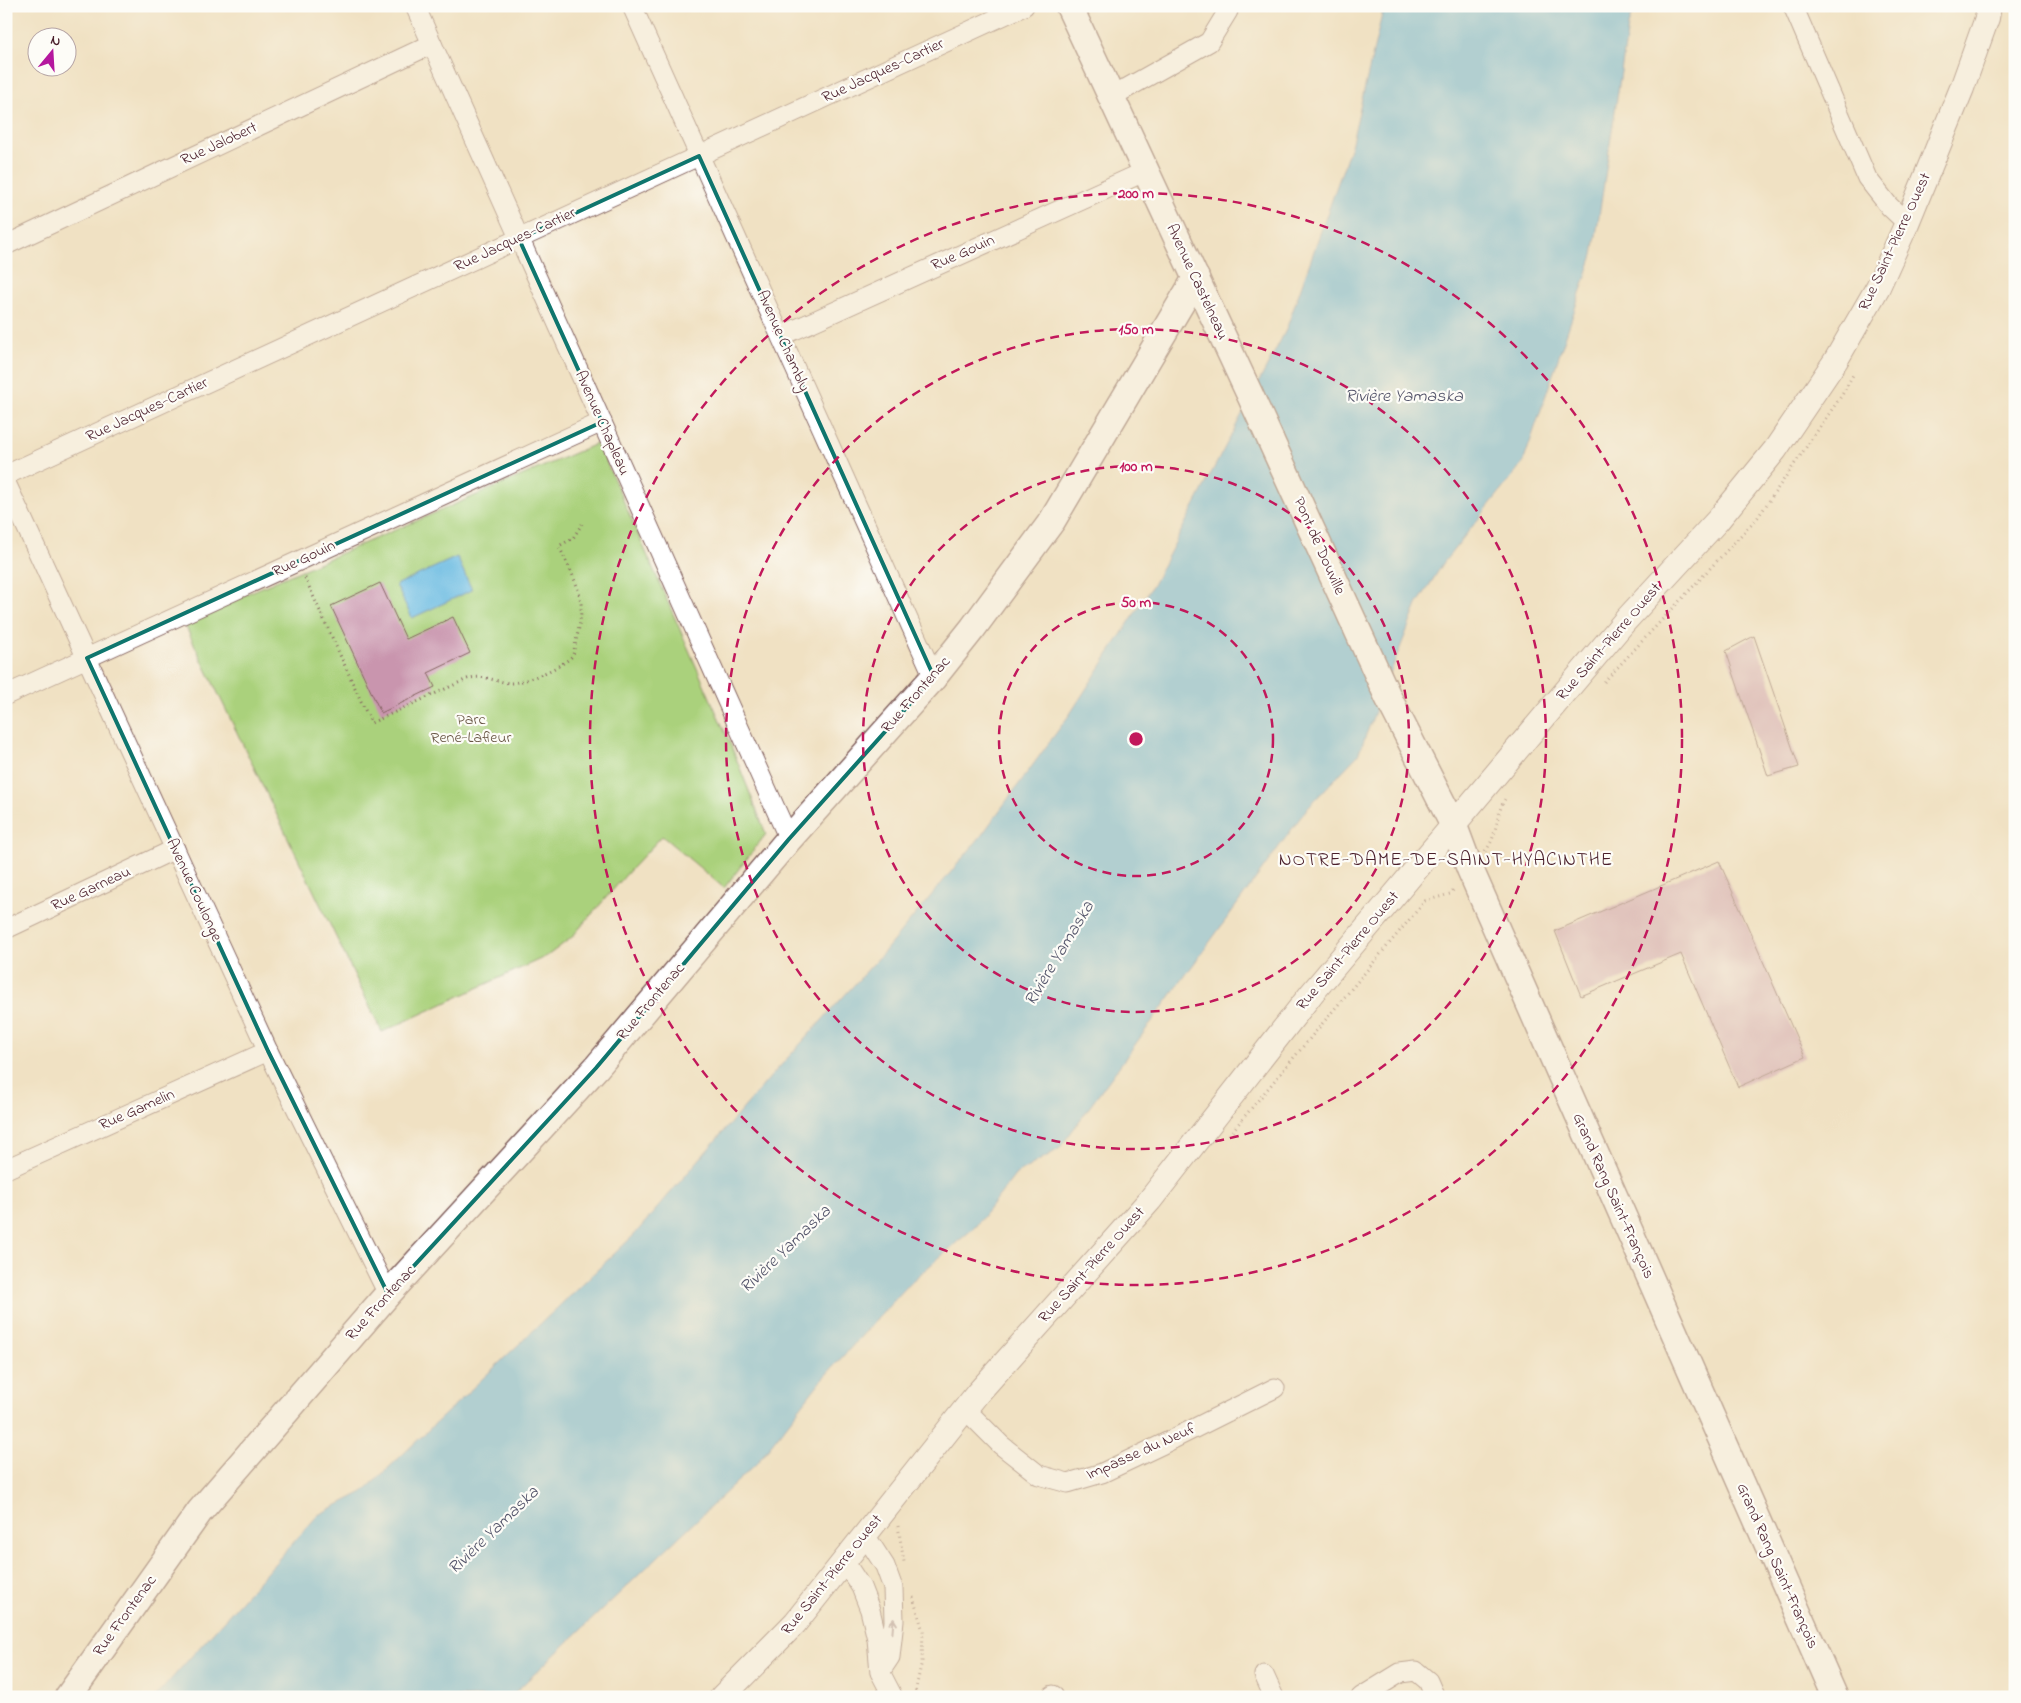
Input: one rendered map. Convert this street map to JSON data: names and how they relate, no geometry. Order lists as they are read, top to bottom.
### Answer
{
  "streets": {
    "main road": [
      "Avenue Castelneau",
      "Pont de Douville",
      "Rue Frontenac",
      "Grand Rang Saint-François"
    ],
    "street": [
      "Rue Jacques-Cartier",
      "Rue Jalobert",
      "Rue Saint-Pierre Ouest",
      "Rue Gouin",
      "Avenue Chambly",
      "Avenue Chapleau",
      "Rue Garneau",
      "Avenue Coulonge",
      "Rue Gamelin",
      "Impasse du Neuf"
    ]
  },
  "crossings": [
    ["Rue Jacques-Cartier", "Avenue Chambly"],
    ["Rue Jacques-Cartier", "Avenue Chapleau"],
    ["Rue Jalobert", "Avenue Chapleau"],
    ["Rue Saint-Pierre Ouest", "Grand Rang Saint-François"],
    ["Rue Saint-Pierre Ouest", "Impasse du Neuf"],
    ["Rue Gouin", "Avenue Castelneau"],
    ["Rue Gouin", "Avenue Chambly"],
    ["Rue Gouin", "Avenue Chapleau"],
    ["Rue Gouin", "Avenue Coulonge"],
    ["Avenue Castelneau", "Pont de Douville"],
    ["Avenue Castelneau", "Rue Frontenac"],
    ["Avenue Chambly", "Rue Frontenac"],
    ["Avenue Chapleau", "Rue Frontenac"],
    ["Pont de Douville", "Grand Rang Saint-François"],
    ["Rue Frontenac", "Avenue Coulonge"],
    ["Rue Garneau", "Avenue Coulonge"],
    ["Avenue Coulonge", "Rue Gamelin"]
  ],
  "districts": ["NOTRE-DAME-DE-SAINT-HYACINTHE"],
  "water": ["Rivière Yamaska"],
  "parks": ["Parc René-Lafleur"],
  "north": "top",
  "rings": [
    "200 m",
    "150 m",
    "100 m",
    "50 m"
  ]
}
